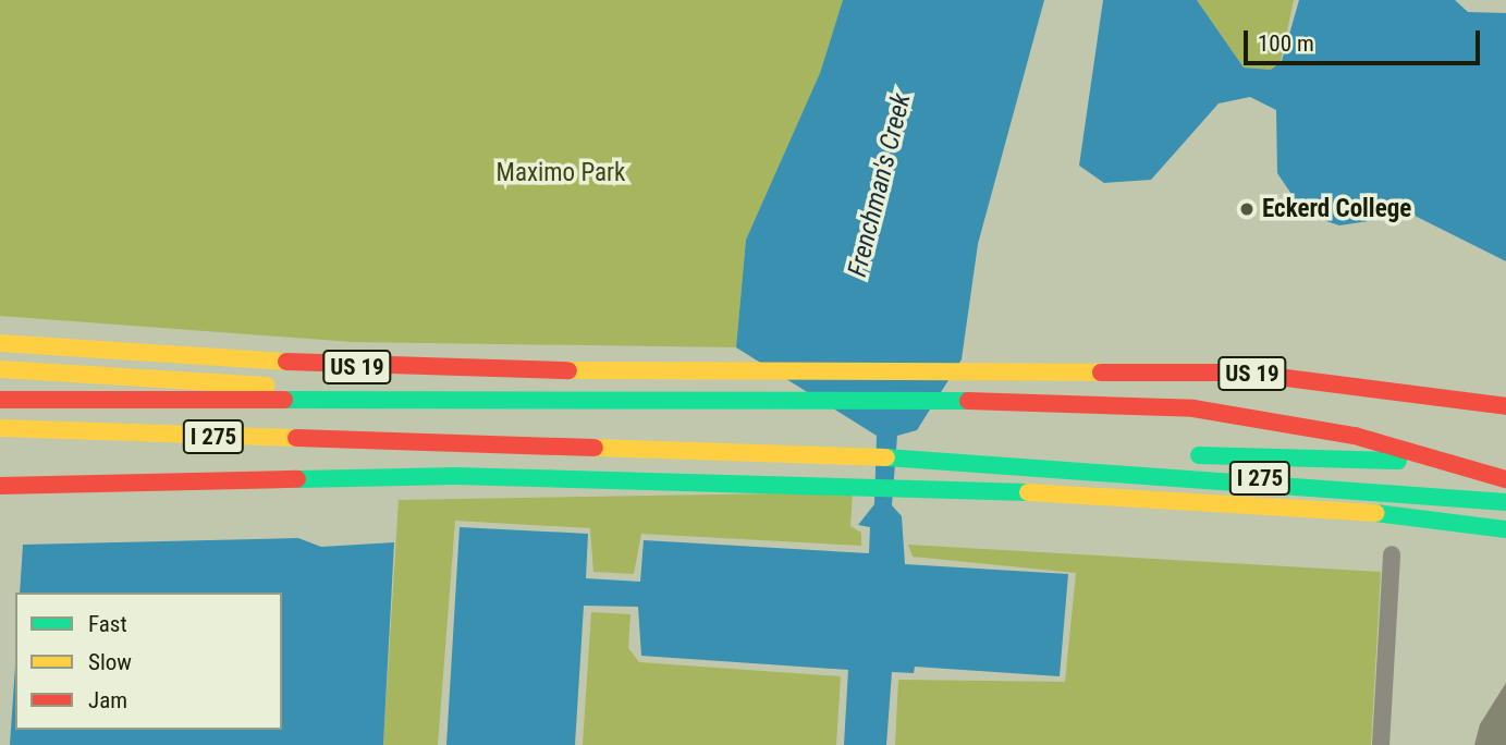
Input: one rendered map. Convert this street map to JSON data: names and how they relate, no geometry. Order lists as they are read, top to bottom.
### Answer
{
  "streets": {
    "highway": ["US 19", "I 275"]
  },
  "water": ["Frenchman's Creek"],
  "parks": ["Maximo Park"],
  "places": ["Eckerd College"],
  "legend": ["Fast", "Slow", "Jam"],
  "scale_bar": "100 m"
}
